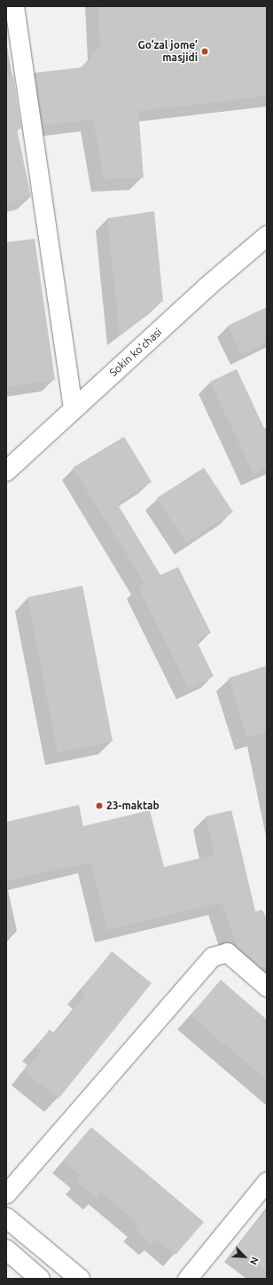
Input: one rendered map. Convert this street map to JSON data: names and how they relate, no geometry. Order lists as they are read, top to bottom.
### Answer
{
  "streets": {
    "street": ["Sokin ko'chasi"]
  },
  "places": ["Go‘zal jome’ masjidi", "23-maktab"],
  "north": "bottom right"
}
